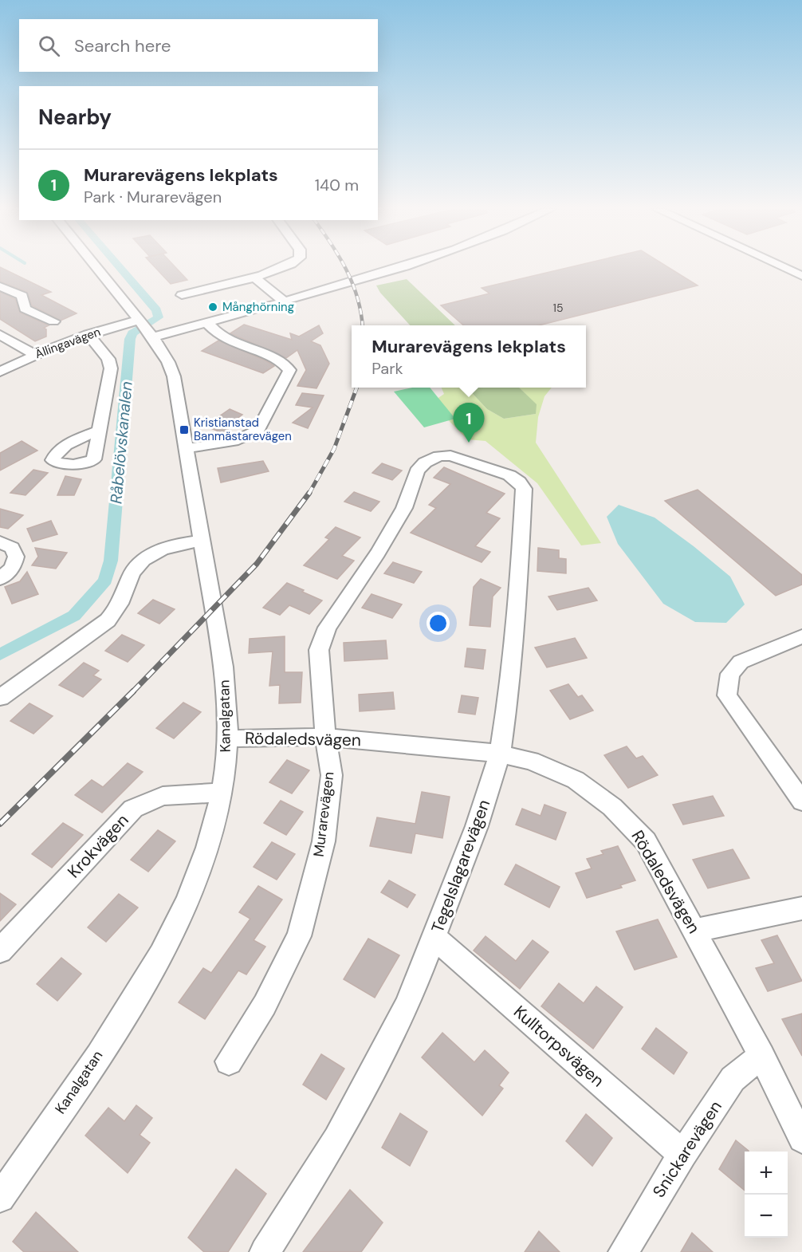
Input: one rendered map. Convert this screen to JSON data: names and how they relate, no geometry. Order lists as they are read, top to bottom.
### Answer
{
  "streets": {
    "street": [
      "Ällingavägen",
      "Kanalgatan",
      "Rödaledsvägen",
      "Murarevägen",
      "Krokvägen",
      "Tegelslagarevägen",
      "Kulltorpsvägen",
      "Snickarevägen"
    ]
  },
  "crossings": [
    ["Ällingavägen", "Kanalgatan"],
    ["Kanalgatan", "Rödaledsvägen"],
    ["Kanalgatan", "Krokvägen"],
    ["Rödaledsvägen", "Murarevägen"],
    ["Rödaledsvägen", "Tegelslagarevägen"],
    ["Rödaledsvägen", "Snickarevägen"],
    ["Murarevägen", "Tegelslagarevägen"],
    ["Tegelslagarevägen", "Kulltorpsvägen"],
    ["Kulltorpsvägen", "Snickarevägen"]
  ],
  "water": ["Råbelövskanalen"],
  "places": {
    "other": ["Månghörning"],
    "transit": ["Kristianstad Banmästarevägen"]
  },
  "house_numbers": ["15"],
  "page": {
    "search": "Search here",
    "heading": "Nearby",
    "list": [
      {
        "mark": "1",
        "name": "Murarevägens lekplats",
        "note": "Park · Murarevägen",
        "value": "140 m"
      }
    ],
    "popup": ["Murarevägens lekplats", "Park"],
    "pins": "1",
    "map_buttons": ["+", "−"]
  }
}
